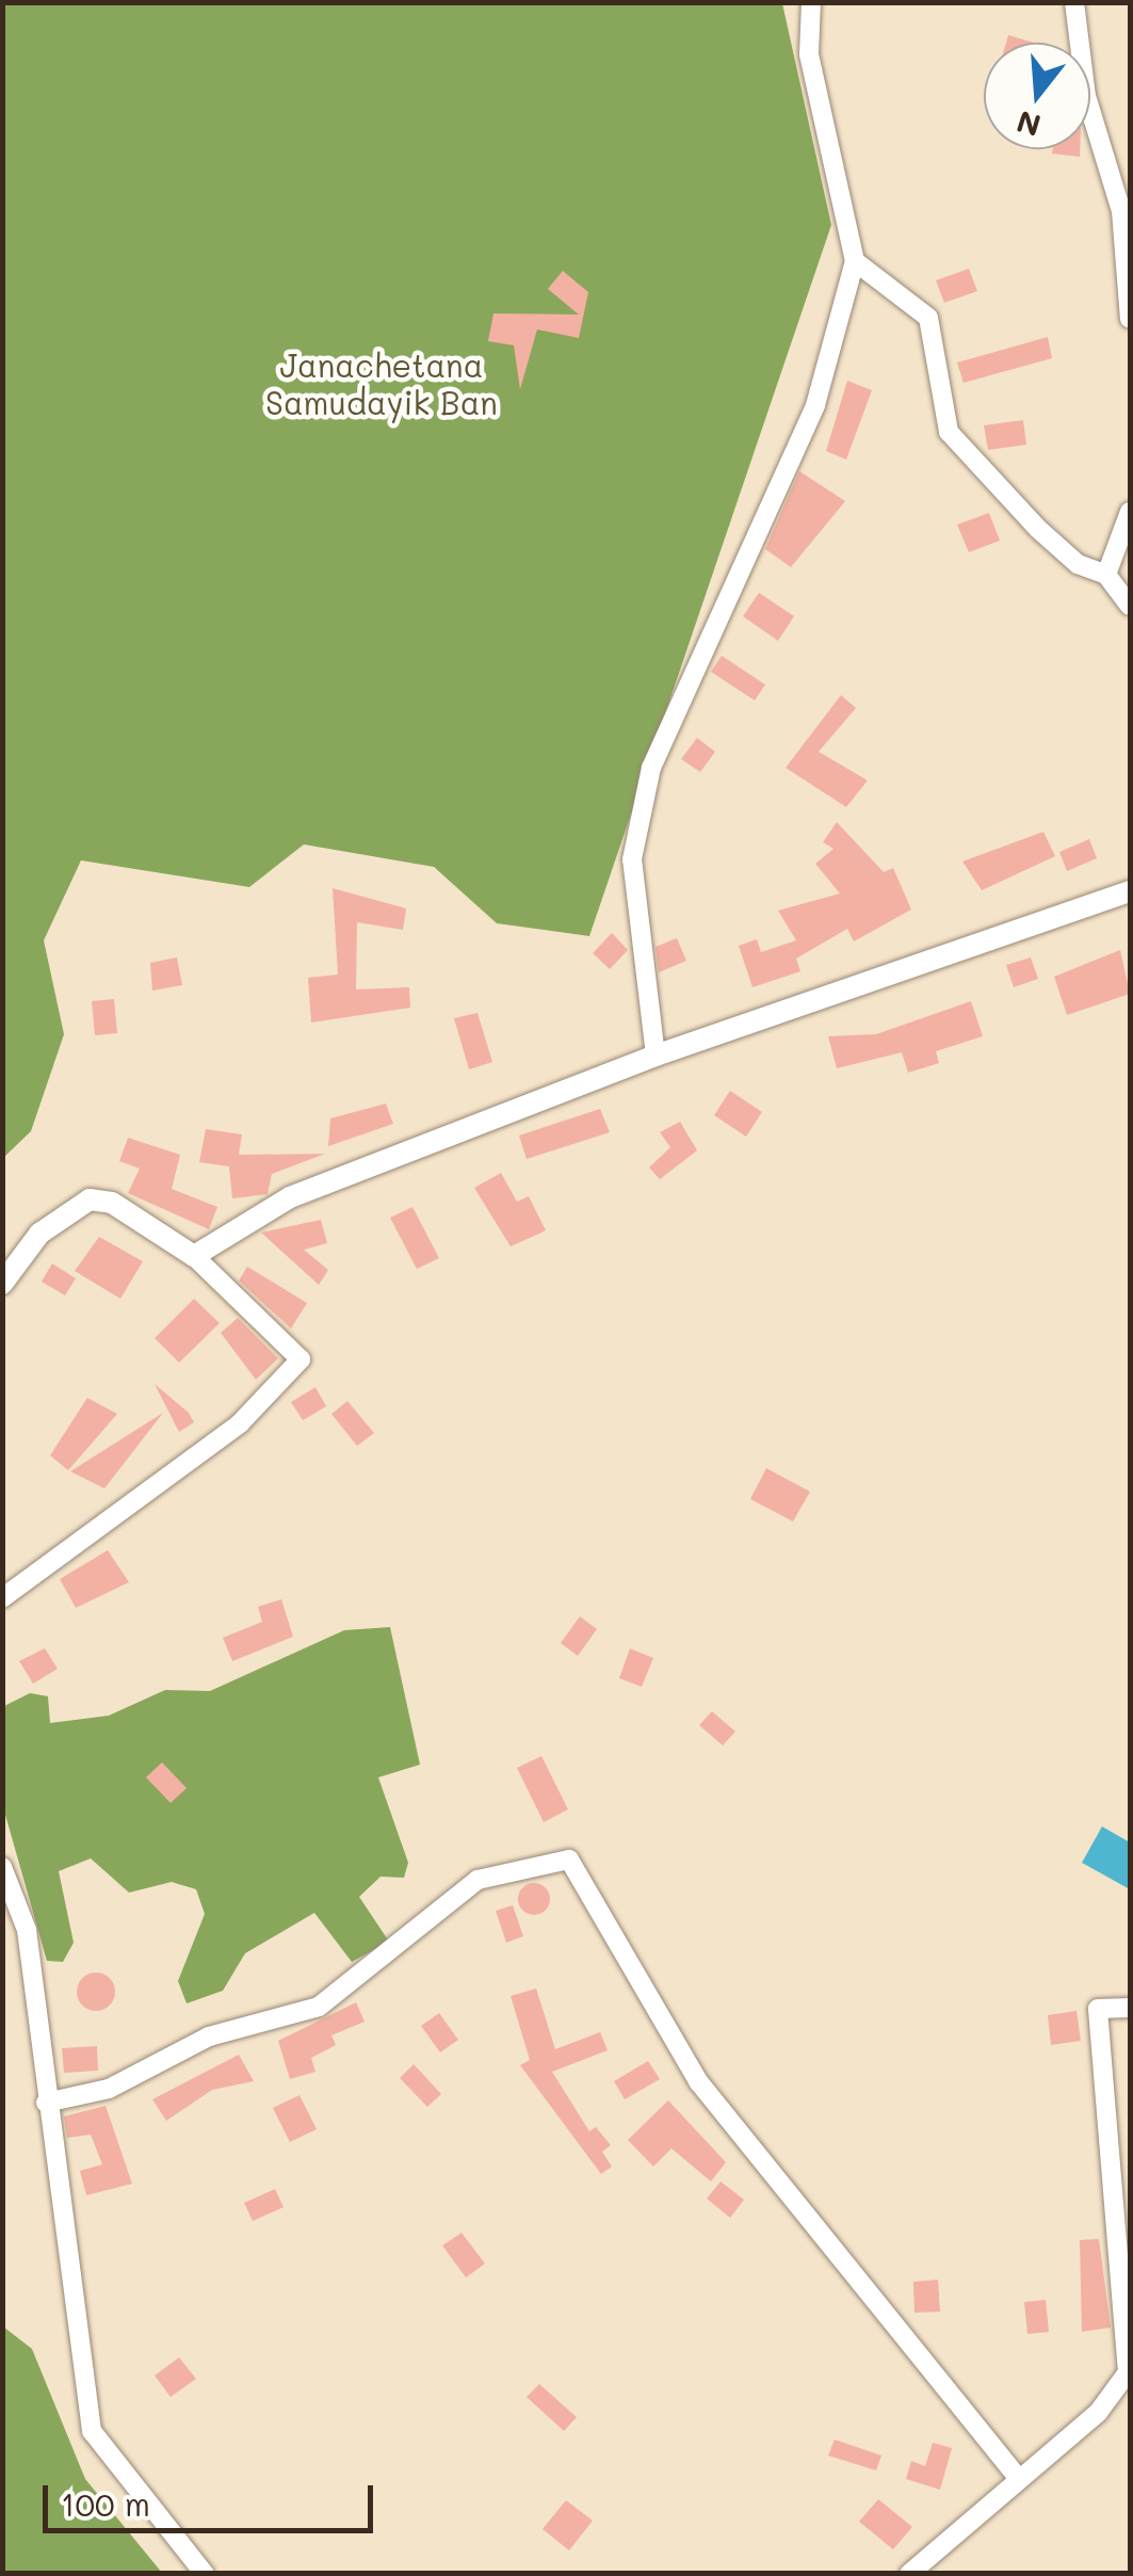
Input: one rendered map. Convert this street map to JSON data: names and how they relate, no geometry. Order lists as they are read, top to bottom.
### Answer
{
  "parks": ["Janachetana Samudayik Ban"],
  "scale_bar": "100 m",
  "north": "bottom"
}
